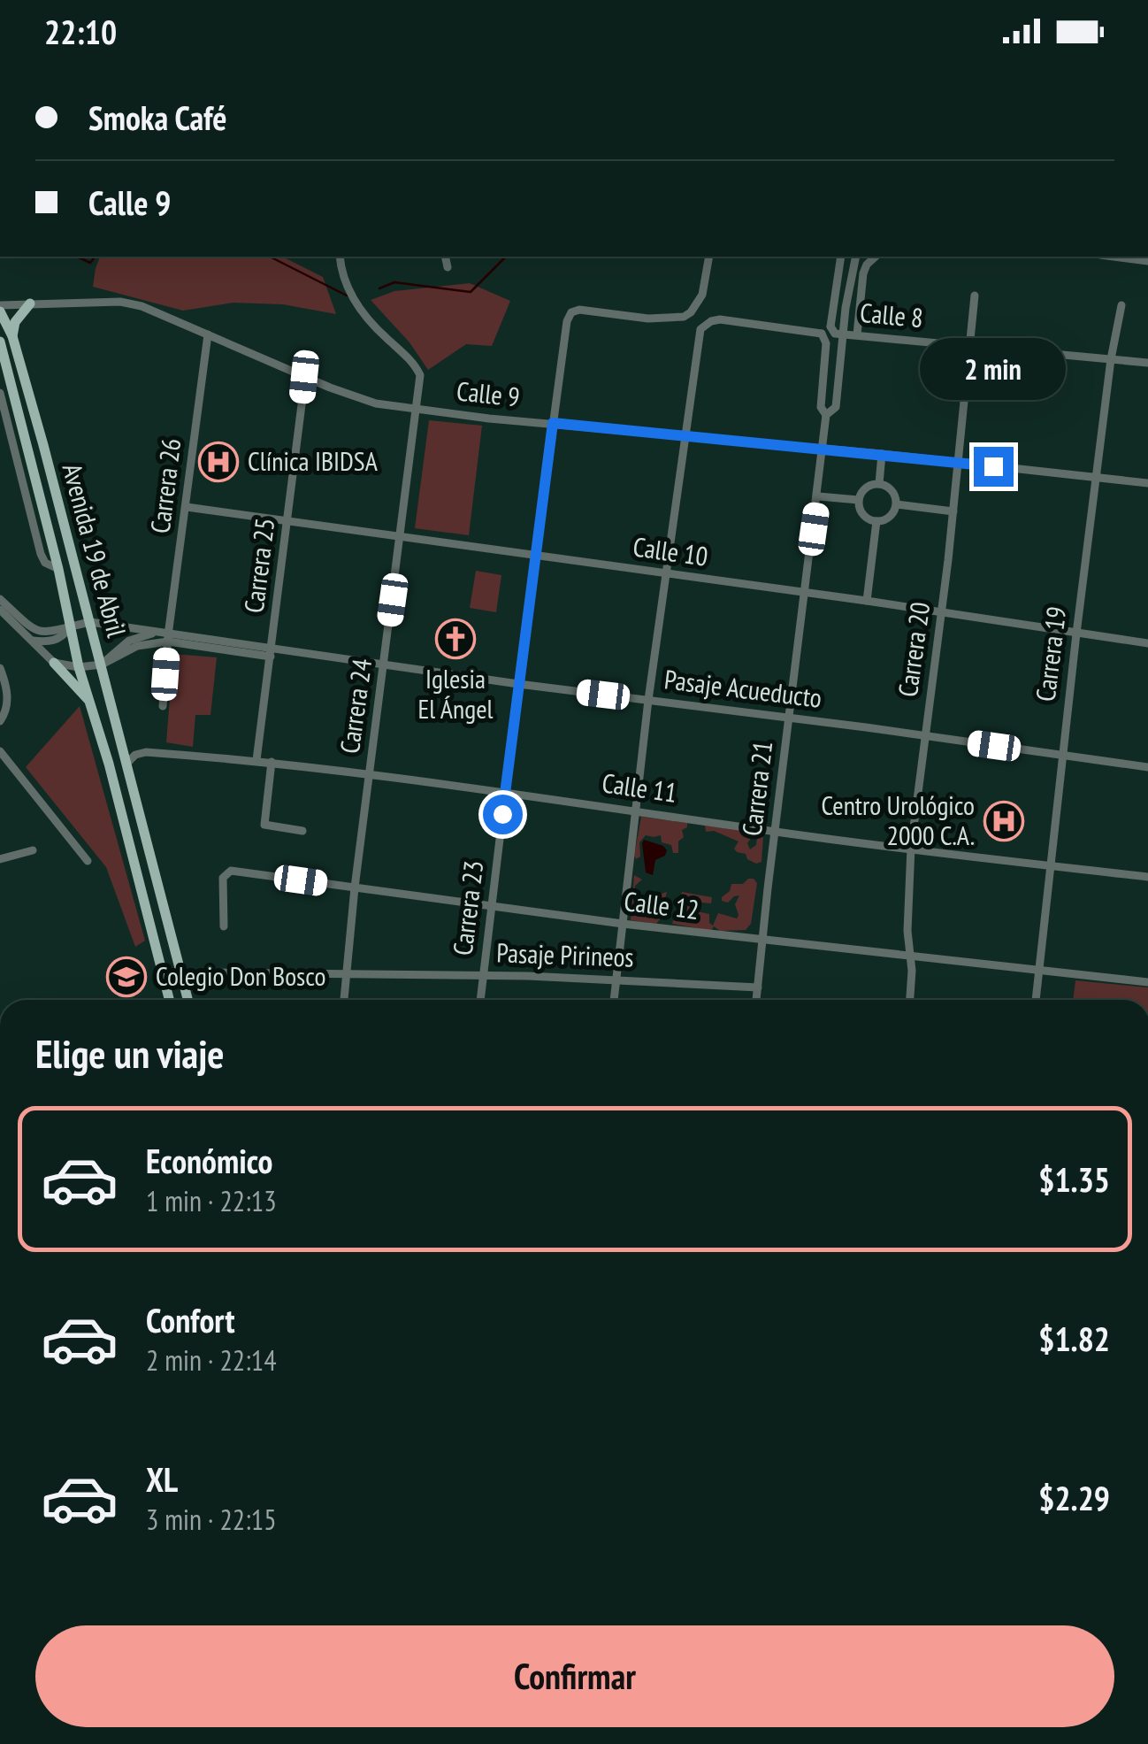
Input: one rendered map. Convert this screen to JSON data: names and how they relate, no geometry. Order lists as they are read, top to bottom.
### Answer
{
  "streets": {
    "main road": ["Avenida 19 de Abril"],
    "street": [
      "Calle 8",
      "Calle 9",
      "Carrera 26",
      "Calle 10",
      "Carrera 25",
      "Carrera 20",
      "Carrera 19",
      "Pasaje Acueducto",
      "Carrera 24",
      "Calle 11",
      "Carrera 21",
      "Calle 12",
      "Carrera 23",
      "Pasaje Pirineos"
    ]
  },
  "crossings": [
    ["Calle 8", "Calle 9"],
    ["Calle 8", "Carrera 20"],
    ["Calle 8", "Carrera 19"],
    ["Calle 8", "Carrera 21"],
    ["Calle 9", "Carrera 26"],
    ["Calle 9", "Avenida 19 de Abril"],
    ["Calle 9", "Carrera 25"],
    ["Calle 9", "Carrera 20"],
    ["Calle 9", "Carrera 19"],
    ["Calle 9", "Carrera 24"],
    ["Calle 9", "Carrera 21"],
    ["Calle 9", "Carrera 23"],
    ["Carrera 26", "Calle 10"],
    ["Carrera 26", "Pasaje Acueducto"],
    ["Avenida 19 de Abril", "Pasaje Acueducto"],
    ["Avenida 19 de Abril", "Calle 11"],
    ["Calle 10", "Carrera 25"],
    ["Calle 10", "Carrera 20"],
    ["Calle 10", "Carrera 19"],
    ["Calle 10", "Carrera 24"],
    ["Calle 10", "Carrera 21"],
    ["Calle 10", "Carrera 23"],
    ["Carrera 25", "Pasaje Acueducto"],
    ["Carrera 25", "Calle 11"],
    ["Carrera 20", "Pasaje Acueducto"],
    ["Carrera 20", "Calle 11"],
    ["Carrera 20", "Calle 12"],
    ["Carrera 19", "Pasaje Acueducto"],
    ["Carrera 19", "Calle 11"],
    ["Carrera 19", "Calle 12"],
    ["Pasaje Acueducto", "Carrera 24"],
    ["Pasaje Acueducto", "Carrera 21"],
    ["Pasaje Acueducto", "Carrera 23"],
    ["Carrera 24", "Calle 11"],
    ["Carrera 24", "Calle 12"],
    ["Carrera 24", "Pasaje Pirineos"],
    ["Calle 11", "Carrera 21"],
    ["Calle 11", "Carrera 23"],
    ["Carrera 21", "Calle 12"],
    ["Carrera 21", "Pasaje Pirineos"],
    ["Calle 12", "Carrera 23"],
    ["Carrera 23", "Pasaje Pirineos"]
  ],
  "places": {
    "hospital": ["Clínica IBIDSA", "Centro Urológico 2000 C.A."],
    "church": ["Iglesia El Ángel"],
    "school or university": ["Colegio Don Bosco"]
  },
  "page": {
    "status": "22:10",
    "banner": ["Smoka Café", "Calle 9"],
    "bubble": "2 min",
    "heading": "Elige un viaje",
    "list": [
      {
        "name": "Económico",
        "note": "1 min · 22:13",
        "value": "$1.35"
      },
      {
        "name": "Confort",
        "note": "2 min · 22:14",
        "value": "$1.82"
      },
      {
        "name": "XL",
        "note": "3 min · 22:15",
        "value": "$2.29"
      }
    ],
    "buttons": "Confirmar"
  }
}
